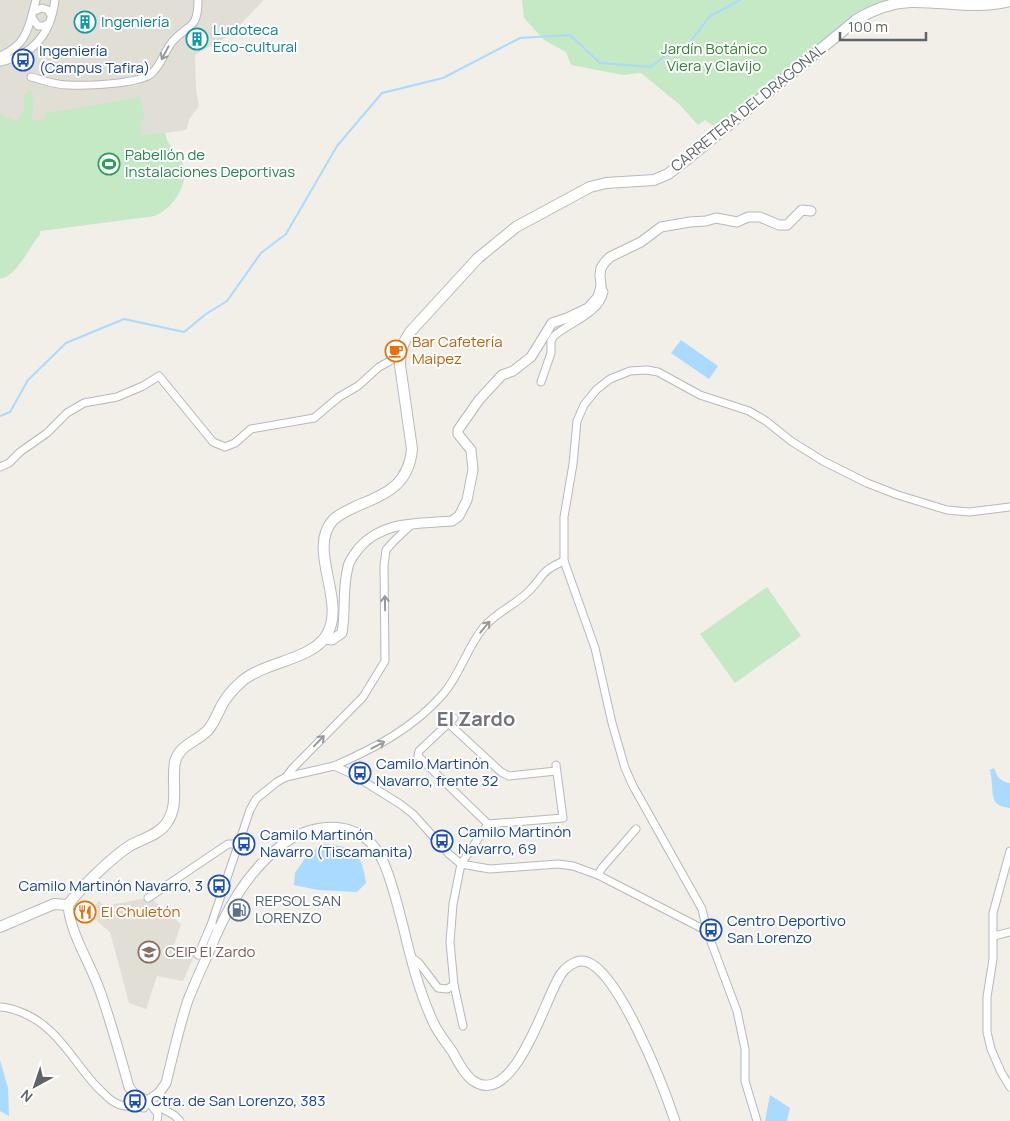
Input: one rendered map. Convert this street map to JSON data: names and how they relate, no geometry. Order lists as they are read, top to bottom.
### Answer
{
  "streets": {
    "main road": ["CARRETERA DEL DRAGONAL"]
  },
  "districts": ["El Zardo"],
  "parks": ["Jardín Botánico Viera y Clavijo"],
  "places": {
    "building": ["Ingeniería", "Ludoteca Eco-cultural"],
    "bus stop": [
      "Ingeniería (Campus Tafira)",
      "Camilo Martinón Navarro, frente 32",
      "Camilo Martinón Navarro, 69",
      "Camilo Martinón Navarro (Tiscamanita)",
      "Camilo Martinón Navarro, 3",
      "Centro Deportivo San Lorenzo",
      "Ctra. de San Lorenzo, 383"
    ],
    "sports": ["Pabellón de Instalaciones Deportivas"],
    "cafe": ["Bar Cafetería Maipez"],
    "fuel station": ["REPSOL SAN LORENZO"],
    "restaurant": ["El Chuletón"],
    "school or university": ["CEIP El Zardo"]
  },
  "scale_bar": "100 m",
  "north": "bottom left"
}
